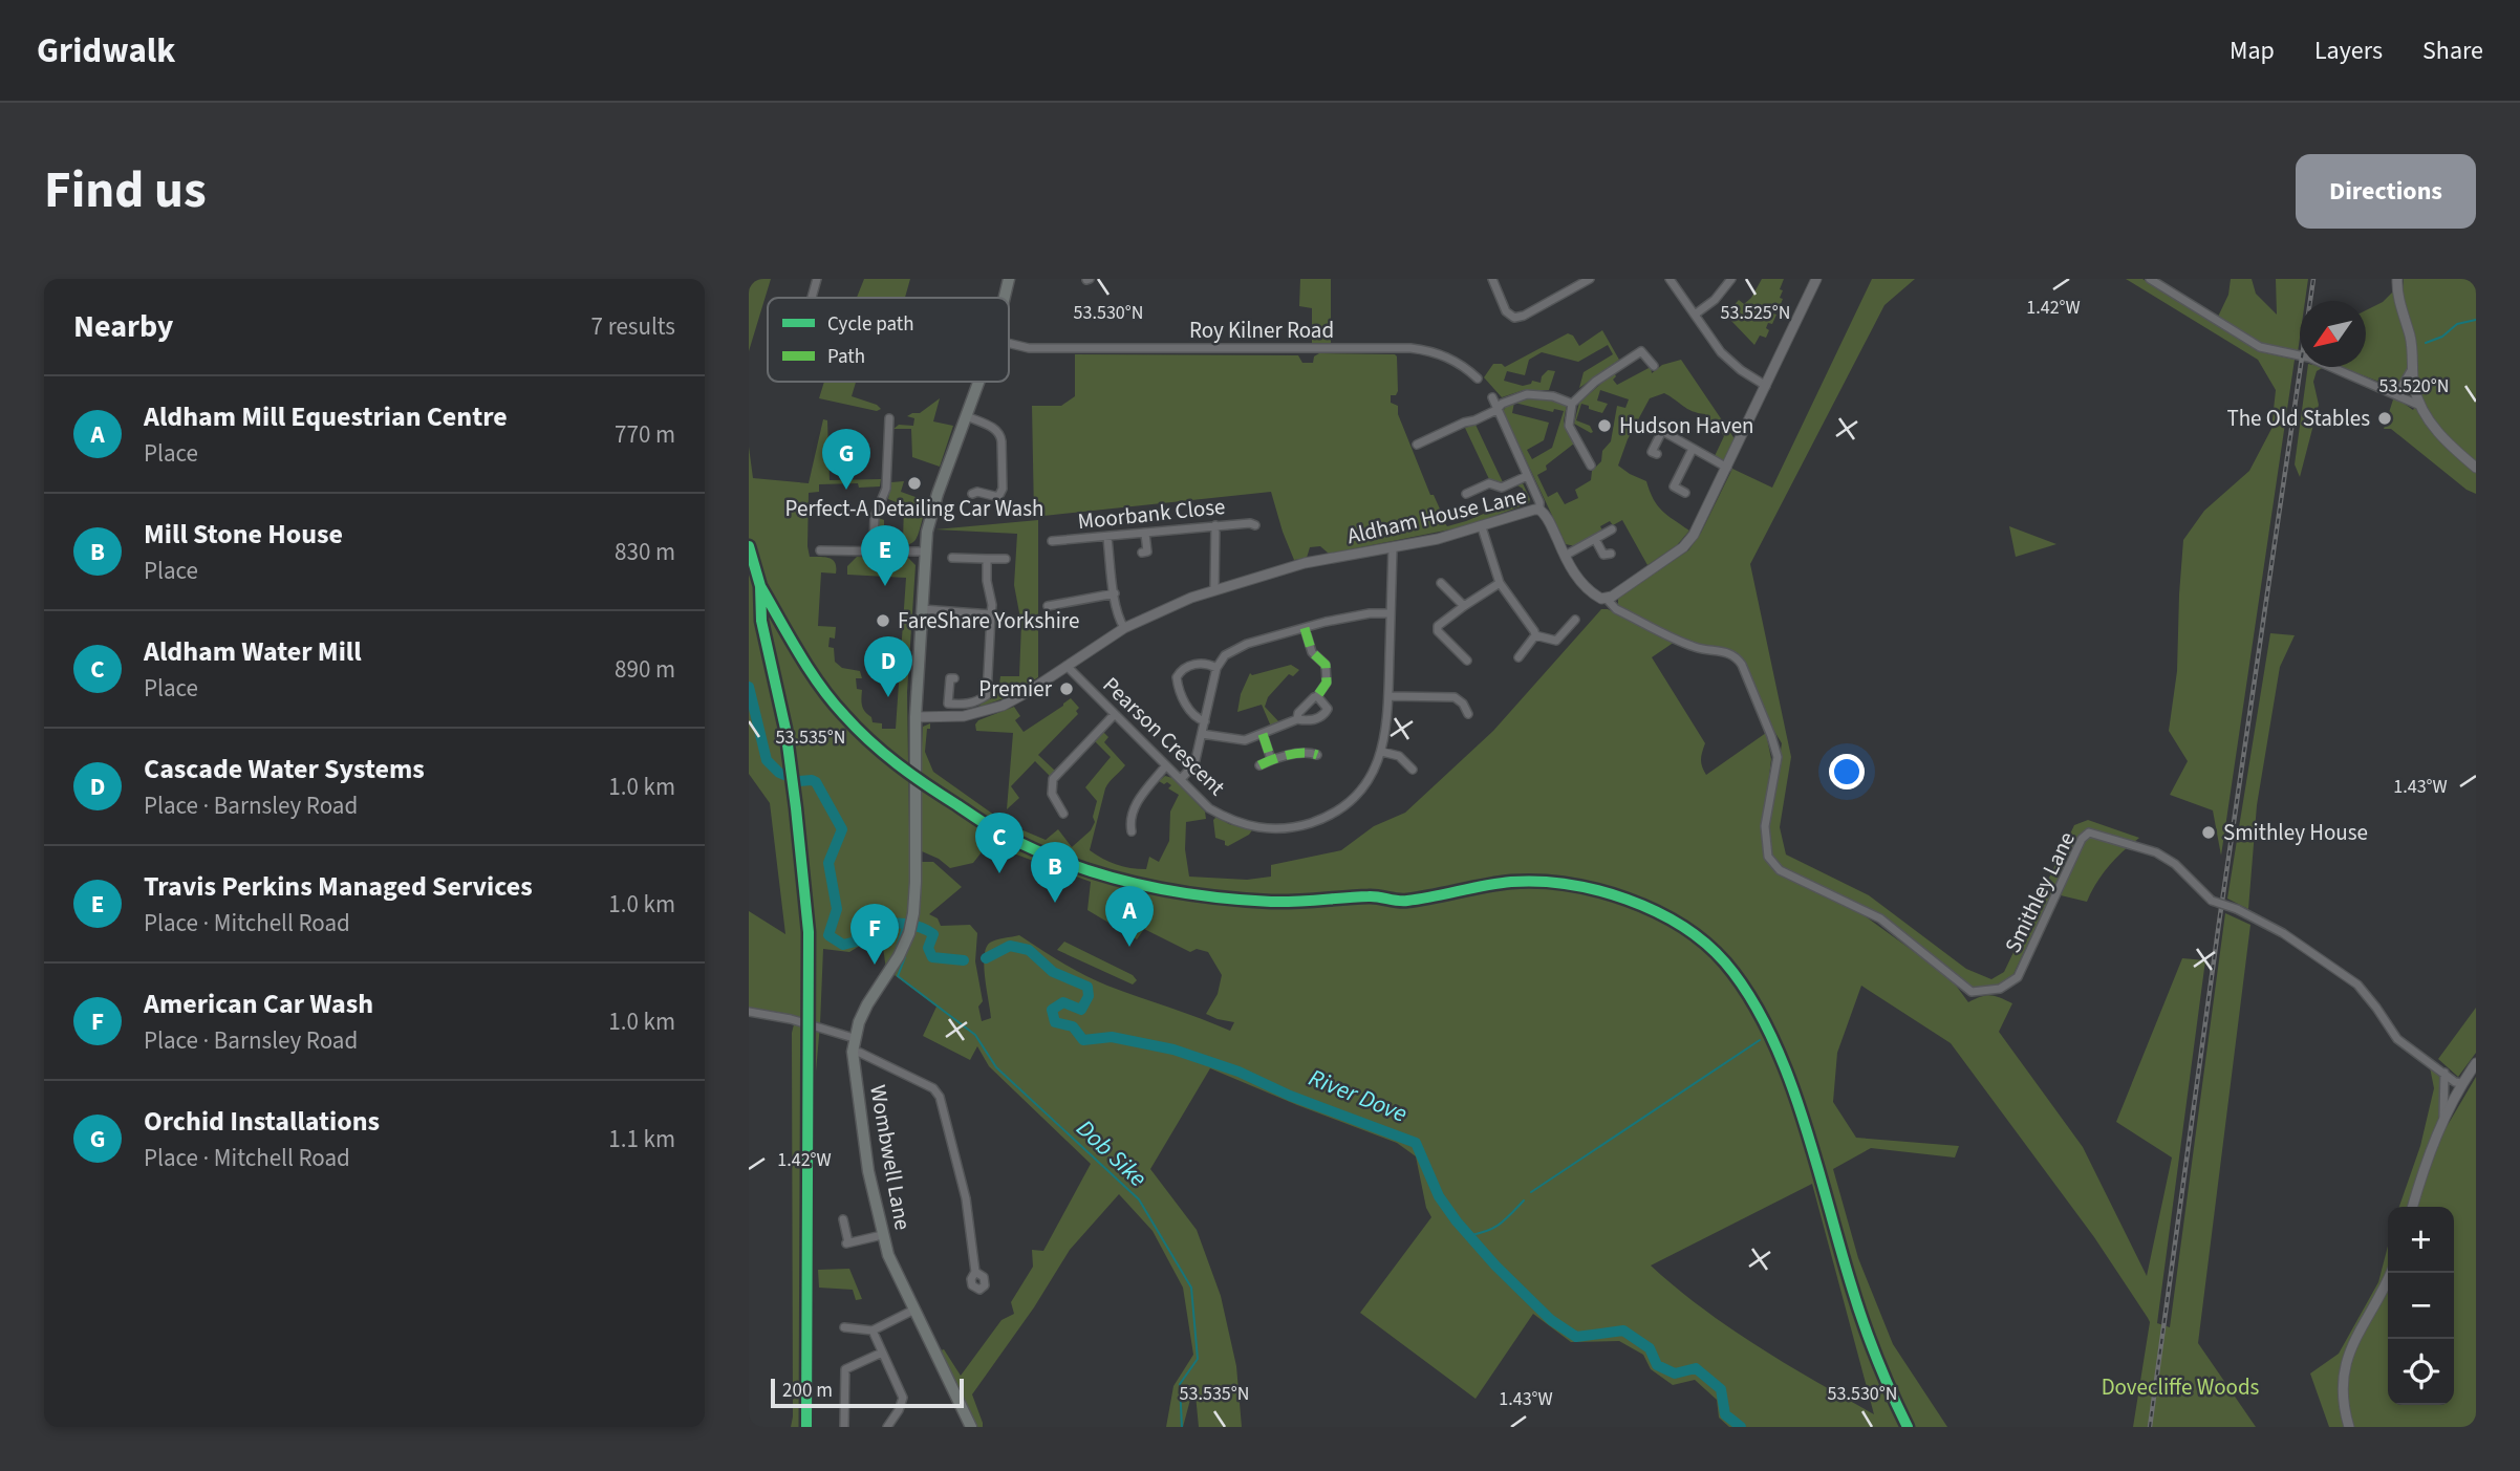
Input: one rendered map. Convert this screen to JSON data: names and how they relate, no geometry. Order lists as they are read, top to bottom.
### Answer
{
  "streets": {
    "main road": ["Wombwell Lane"],
    "street": [
      "Roy Kilner Road",
      "Moorbank Close",
      "Aldham House Lane",
      "Pearson Crescent",
      "Smithley Lane"
    ]
  },
  "crossings": [
    ["Aldham House Lane", "Pearson Crescent"],
    ["Aldham House Lane", "Smithley Lane"],
    ["Aldham House Lane", "Wombwell Lane"]
  ],
  "water": ["River Dove", "Dob Sike"],
  "parks": ["Dovecliffe Woods"],
  "places": [
    "The Old Stables",
    "Hudson Haven",
    "Perfect-A Detailing Car Wash",
    "FareShare Yorkshire",
    "Premier",
    "Smithley House"
  ],
  "legend": ["Cycle path", "Path"],
  "scale_bar": "200 m",
  "north": "bottom left",
  "page": {
    "header": "Gridwalk",
    "nav": ["Map", "Layers", "Share"],
    "title": "Find us",
    "buttons": "Directions",
    "heading": ["Nearby", "7 results"],
    "list": [
      {
        "mark": "A",
        "name": "Aldham Mill Equestrian Centre",
        "note": "Place",
        "value": "770 m"
      },
      {
        "mark": "B",
        "name": "Mill Stone House",
        "note": "Place",
        "value": "830 m"
      },
      {
        "mark": "C",
        "name": "Aldham Water Mill",
        "note": "Place",
        "value": "890 m"
      },
      {
        "mark": "D",
        "name": "Cascade Water Systems",
        "note": "Place · Barnsley Road",
        "value": "1.0 km"
      },
      {
        "mark": "E",
        "name": "Travis Perkins Managed Services",
        "note": "Place · Mitchell Road",
        "value": "1.0 km"
      },
      {
        "mark": "F",
        "name": "American Car Wash",
        "note": "Place · Barnsley Road",
        "value": "1.0 km"
      },
      {
        "mark": "G",
        "name": "Orchid Installations",
        "note": "Place · Mitchell Road",
        "value": "1.1 km"
      }
    ],
    "pins": [
      "G",
      "E",
      "D",
      "C",
      "B",
      "A",
      "F"
    ],
    "map_buttons": ["+", "−"],
    "scale": "200 m"
  },
  "coordinates": [
    "1.42°W",
    "53.530°N",
    "53.525°N",
    "53.520°N",
    "53.535°N",
    "1.43°W"
  ]
}
